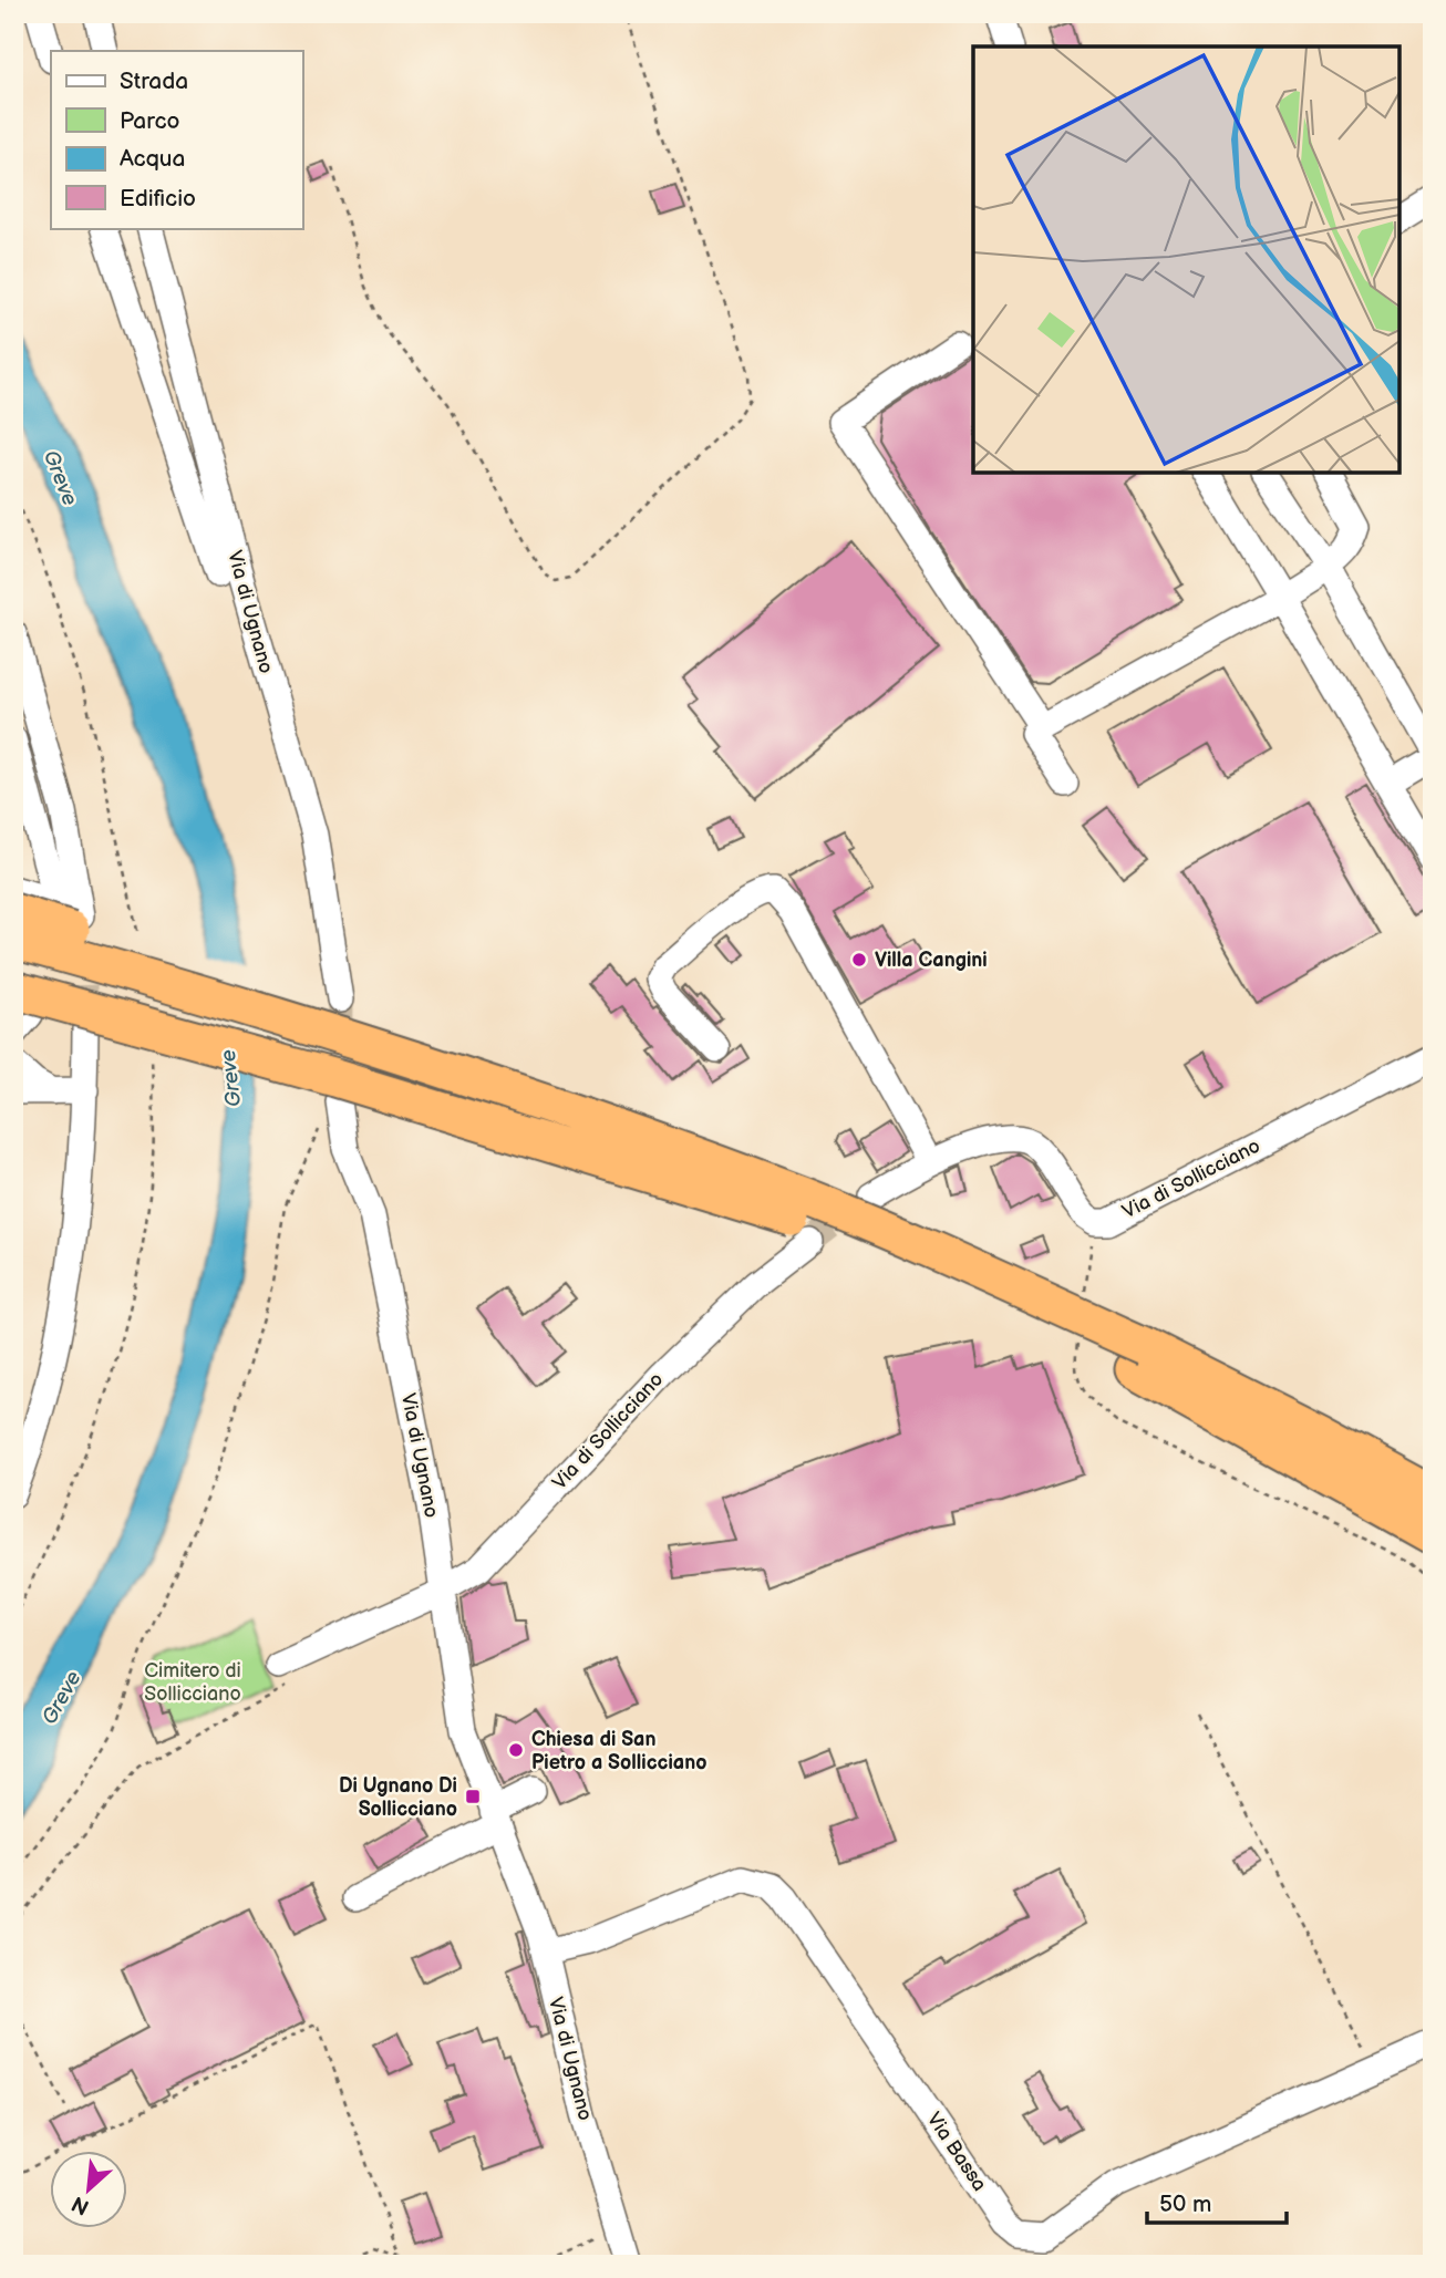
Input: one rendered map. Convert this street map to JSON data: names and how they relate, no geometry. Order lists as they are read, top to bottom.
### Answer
{
  "streets": {
    "street": ["Via di Ugnano", "Via di Sollicciano", "Via Bassa"]
  },
  "crossings": [
    ["Via di Ugnano", "Via di Sollicciano"],
    ["Via di Ugnano", "Via Bassa"]
  ],
  "water": ["Greve"],
  "parks": ["Cimitero di Sollicciano"],
  "places": {
    "other": ["Villa Cangini", "Chiesa di San Pietro a Sollicciano"],
    "transit": ["Di Ugnano Di Sollicciano"]
  },
  "legend": [
    "Strada",
    "Parco",
    "Acqua",
    "Edificio"
  ],
  "scale_bar": "50 m",
  "north": "bottom left"
}
